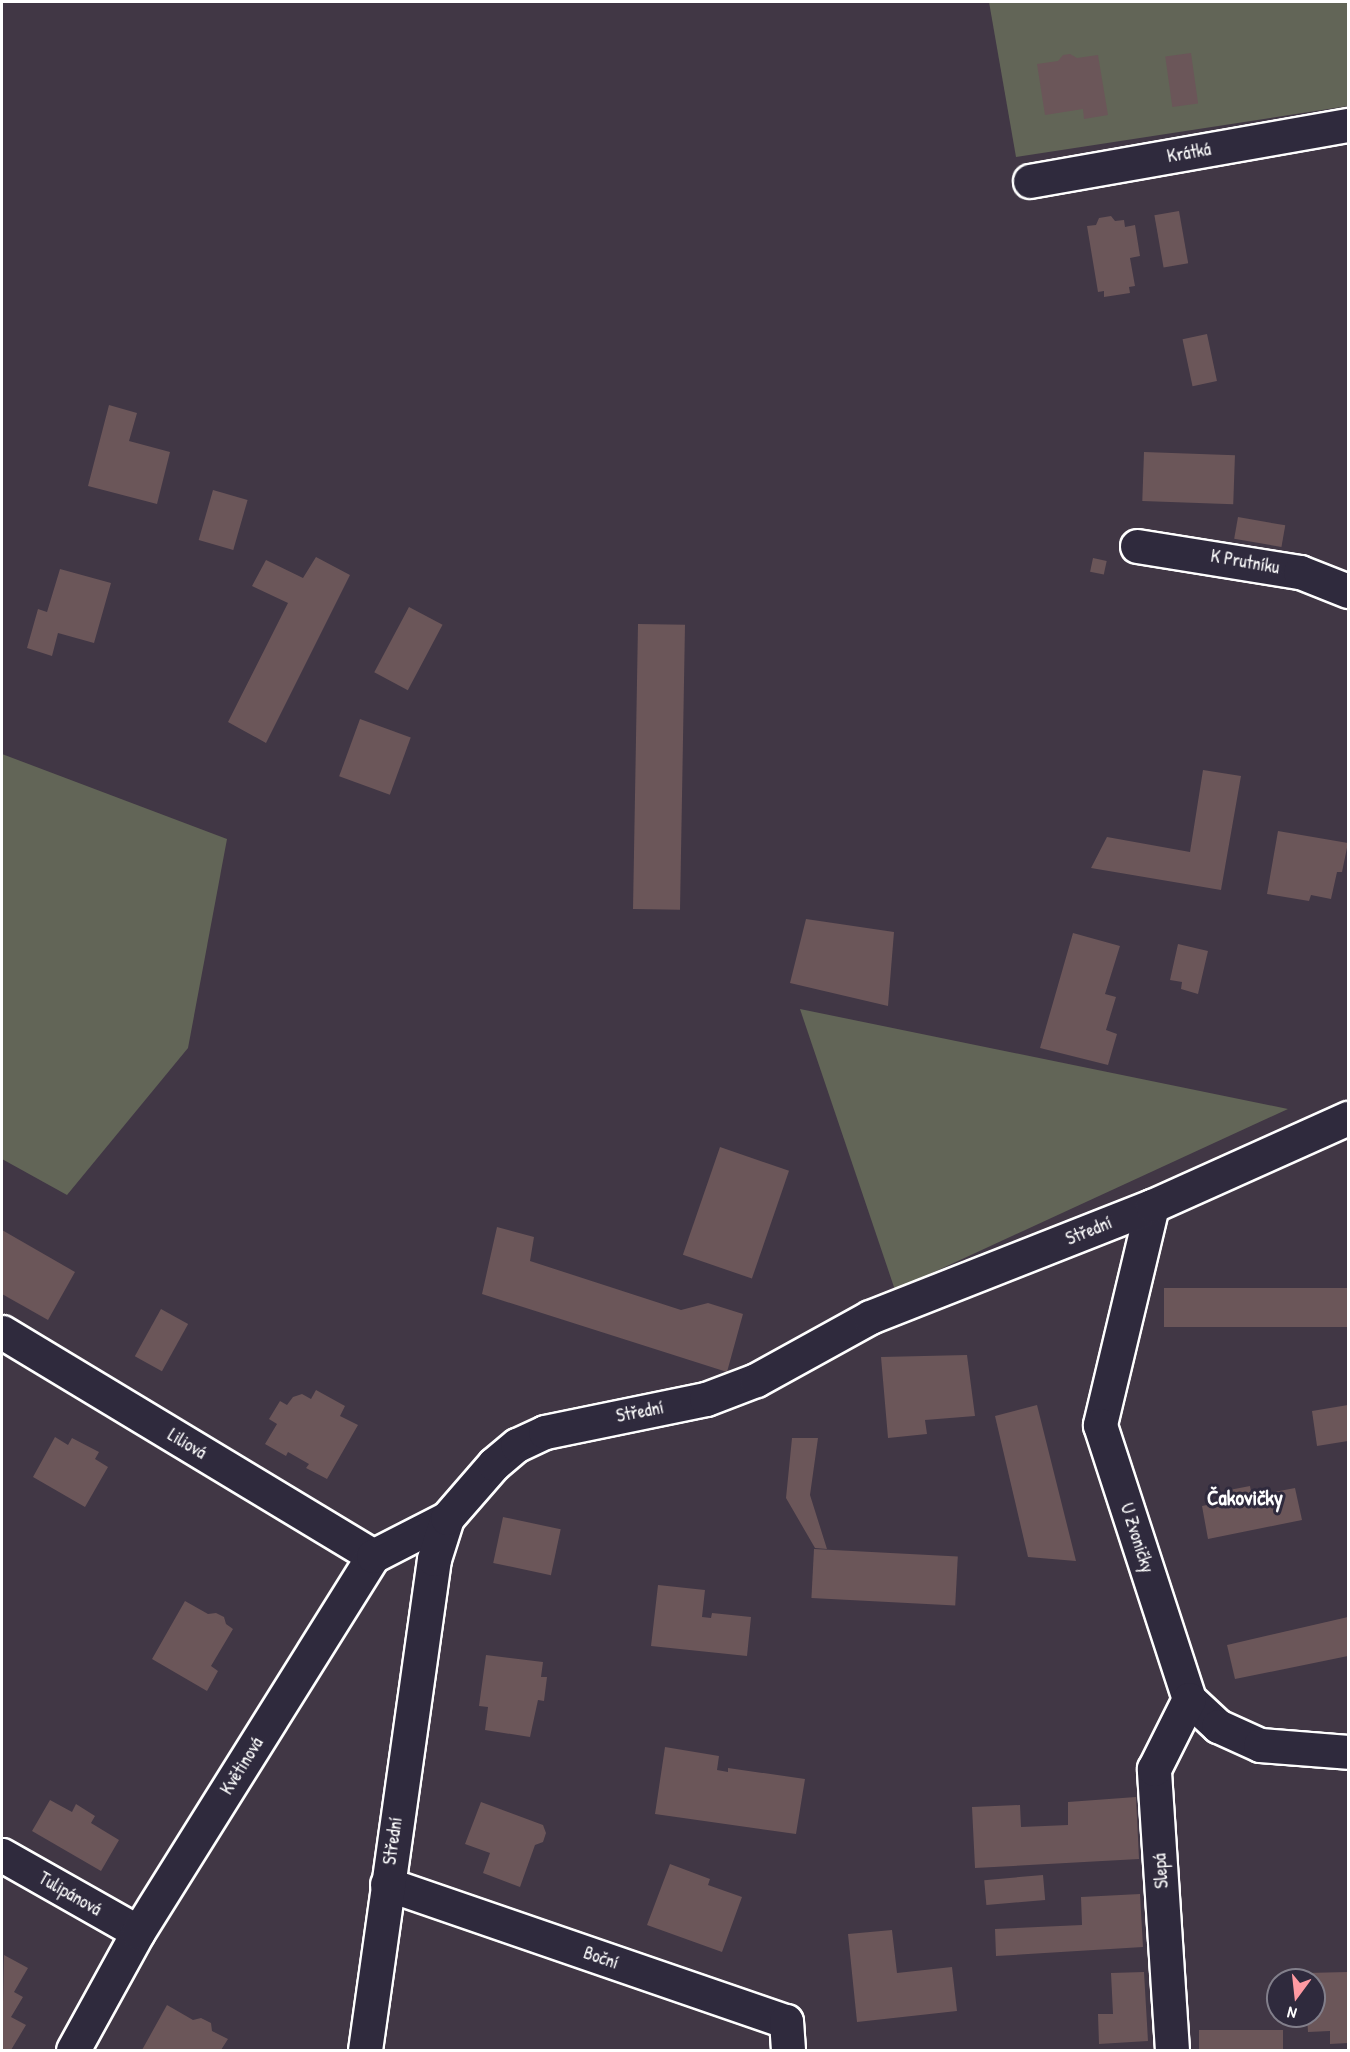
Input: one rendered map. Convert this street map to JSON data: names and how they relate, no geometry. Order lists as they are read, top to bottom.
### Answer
{
  "streets": {
    "street": [
      "Krátká",
      "K Prutníku",
      "Střední",
      "Liliová",
      "U Zvoničky",
      "Květinová",
      "Slepá",
      "Tulipánová",
      "Boční"
    ]
  },
  "crossings": [
    ["Střední", "U Zvoničky"],
    ["Střední", "Boční"],
    ["Liliová", "Květinová"],
    ["U Zvoničky", "Slepá"],
    ["Květinová", "Tulipánová"]
  ],
  "districts": ["Čakovičky"],
  "north": "bottom"
}
